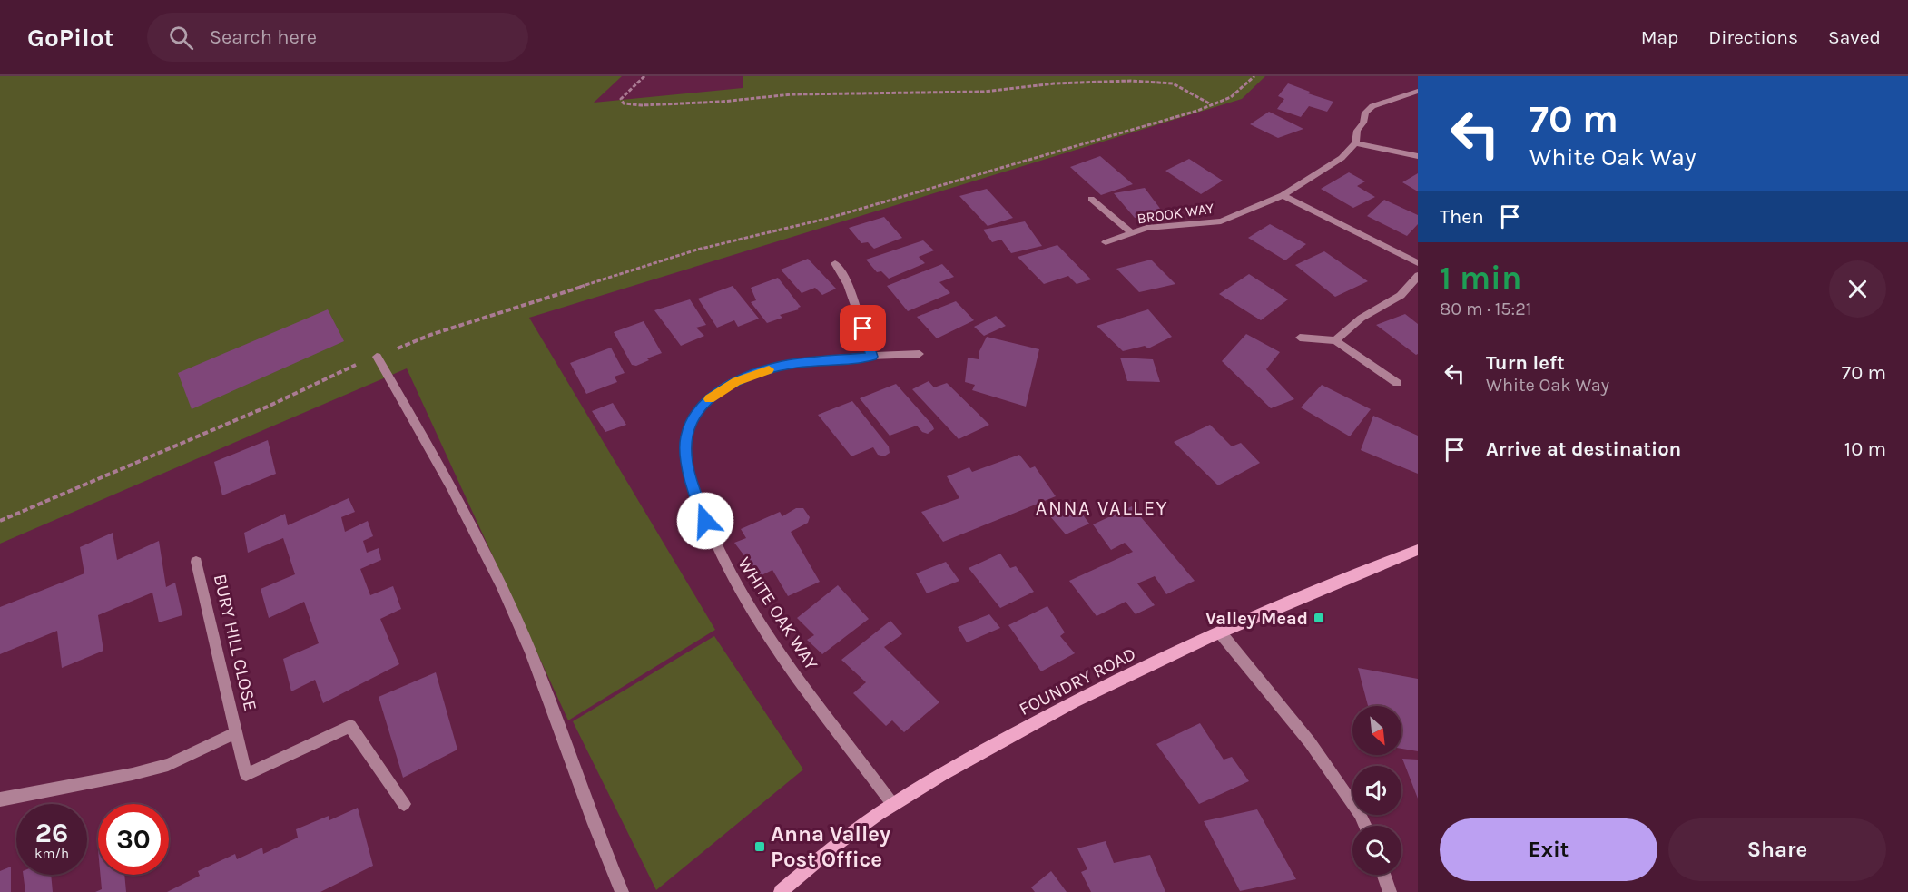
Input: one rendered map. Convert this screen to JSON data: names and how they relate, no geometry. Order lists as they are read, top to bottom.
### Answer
{
  "streets": {
    "street": [
      "BROOK WAY",
      "WHITE OAK WAY",
      "BURY HILL CLOSE",
      "FOUNDRY ROAD"
    ]
  },
  "crossings": [
    ["WHITE OAK WAY", "FOUNDRY ROAD"]
  ],
  "districts": ["ANNA VALLEY"],
  "places": {
    "transit": ["Valley Mead", "Anna Valley Post Office"]
  },
  "north": "bottom right",
  "page": {
    "header": "GoPilot",
    "search": "Search here",
    "nav": ["Map", "Directions", "Saved"],
    "turn": ["70 m", "White Oak Way"],
    "then": "Then",
    "heading": ["1 min", "80 m · 15:21"],
    "list": [
      {
        "name": "Turn left",
        "note": "White Oak Way",
        "value": "70 m"
      },
      {
        "name": "Arrive at destination",
        "value": "10 m"
      }
    ],
    "speed": "26 km/h",
    "limit": "30",
    "buttons": ["Exit", "Share"]
  }
}
